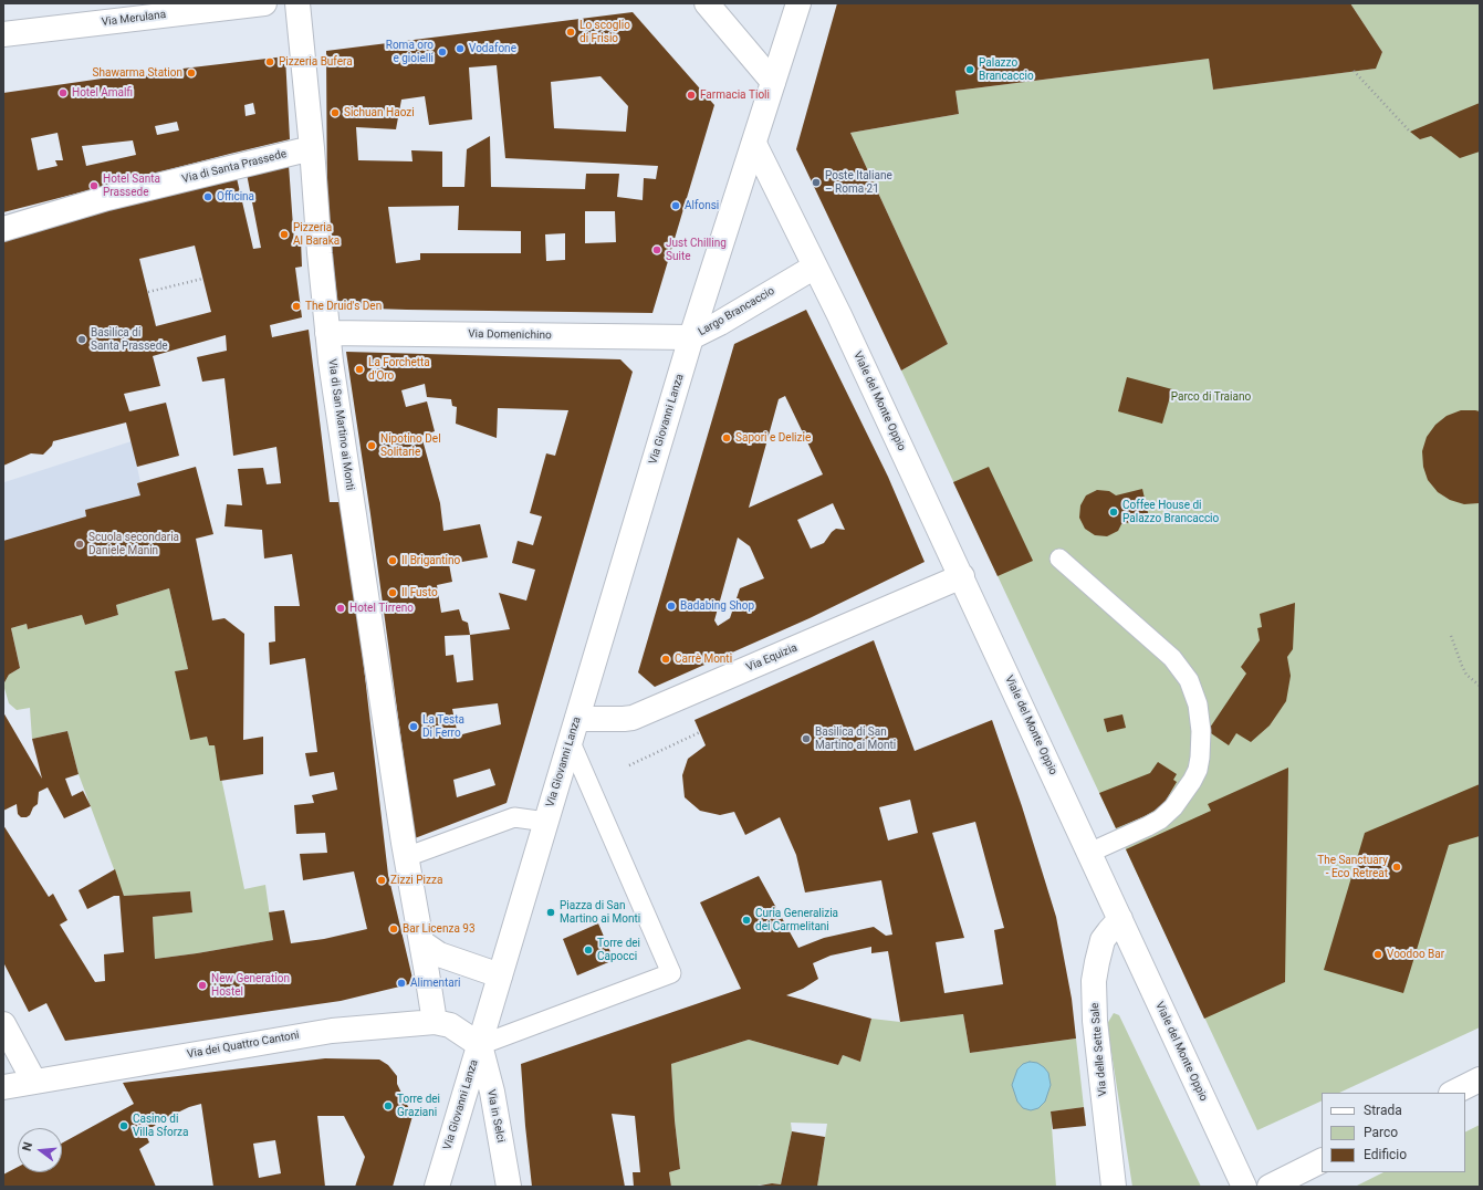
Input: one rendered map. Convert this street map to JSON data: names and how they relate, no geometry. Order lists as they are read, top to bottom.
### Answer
{
  "streets": {
    "street": [
      "Via Merulana",
      "Via di Santa Prassede",
      "Largo Brancaccio",
      "Via Domenichino",
      "Viale del Monte Oppio",
      "Via Giovanni Lanza",
      "Via di San Martino ai Monti",
      "Via Equizia",
      "Via dei Quattro Cantoni",
      "Via delle Sette Sale",
      "Via in Selci"
    ]
  },
  "crossings": [
    ["Via di Santa Prassede", "Via di San Martino ai Monti"],
    ["Largo Brancaccio", "Via Domenichino"],
    ["Largo Brancaccio", "Viale del Monte Oppio"],
    ["Largo Brancaccio", "Via Giovanni Lanza"],
    ["Via Domenichino", "Via Giovanni Lanza"],
    ["Via Domenichino", "Via di San Martino ai Monti"],
    ["Viale del Monte Oppio", "Via Equizia"],
    ["Viale del Monte Oppio", "Via delle Sette Sale"],
    ["Via Giovanni Lanza", "Via Equizia"],
    ["Via Giovanni Lanza", "Via dei Quattro Cantoni"],
    ["Via Giovanni Lanza", "Via in Selci"],
    ["Via dei Quattro Cantoni", "Via in Selci"]
  ],
  "parks": ["Parco di Traiano"],
  "places": [
    "Lo scoglio di Frisio",
    "Vodafone",
    "Roma oro e gioielli",
    "Pizzeria Bufera",
    "Palazzo Brancaccio",
    "Shawarma Station",
    "Hotel Amalfi",
    "Farmacia Tioli",
    "Sichuan Haozi",
    "Poste Italiane – Roma 21",
    "Hotel Santa Prassede",
    "Officina",
    "Alfonsi",
    "Pizzeria Al Baraka",
    "Just Chilling Suite",
    "The Druid's Den",
    "Basilica di Santa Prassede",
    "La Forchetta d'Oro",
    "Sapori e Delizie",
    "Nipotino Del Solitarie",
    "Coffee House di Palazzo Brancaccio",
    "Scuola secondaria Daniele Manin",
    "Il Brigantino",
    "Il Fusto",
    "Badabing Shop",
    "Hotel Tirreno",
    "Carrè Monti",
    "La Testa Di Ferro",
    "Basilica di San Martino ai Monti",
    "The Sanctuary - Eco Retreat",
    "Zizzi Pizza",
    "Piazza di San Martino ai Monti",
    "Curia Generalizia dei Carmelitani",
    "Bar Licenza 93",
    "Torre dei Capocci",
    "Voodoo Bar",
    "Alimentari",
    "New Generation Hostel",
    "Torre dei Graziani",
    "Casino di Villa Sforza"
  ],
  "legend": ["Strada", "Parco", "Edificio"],
  "north": "left"
}
